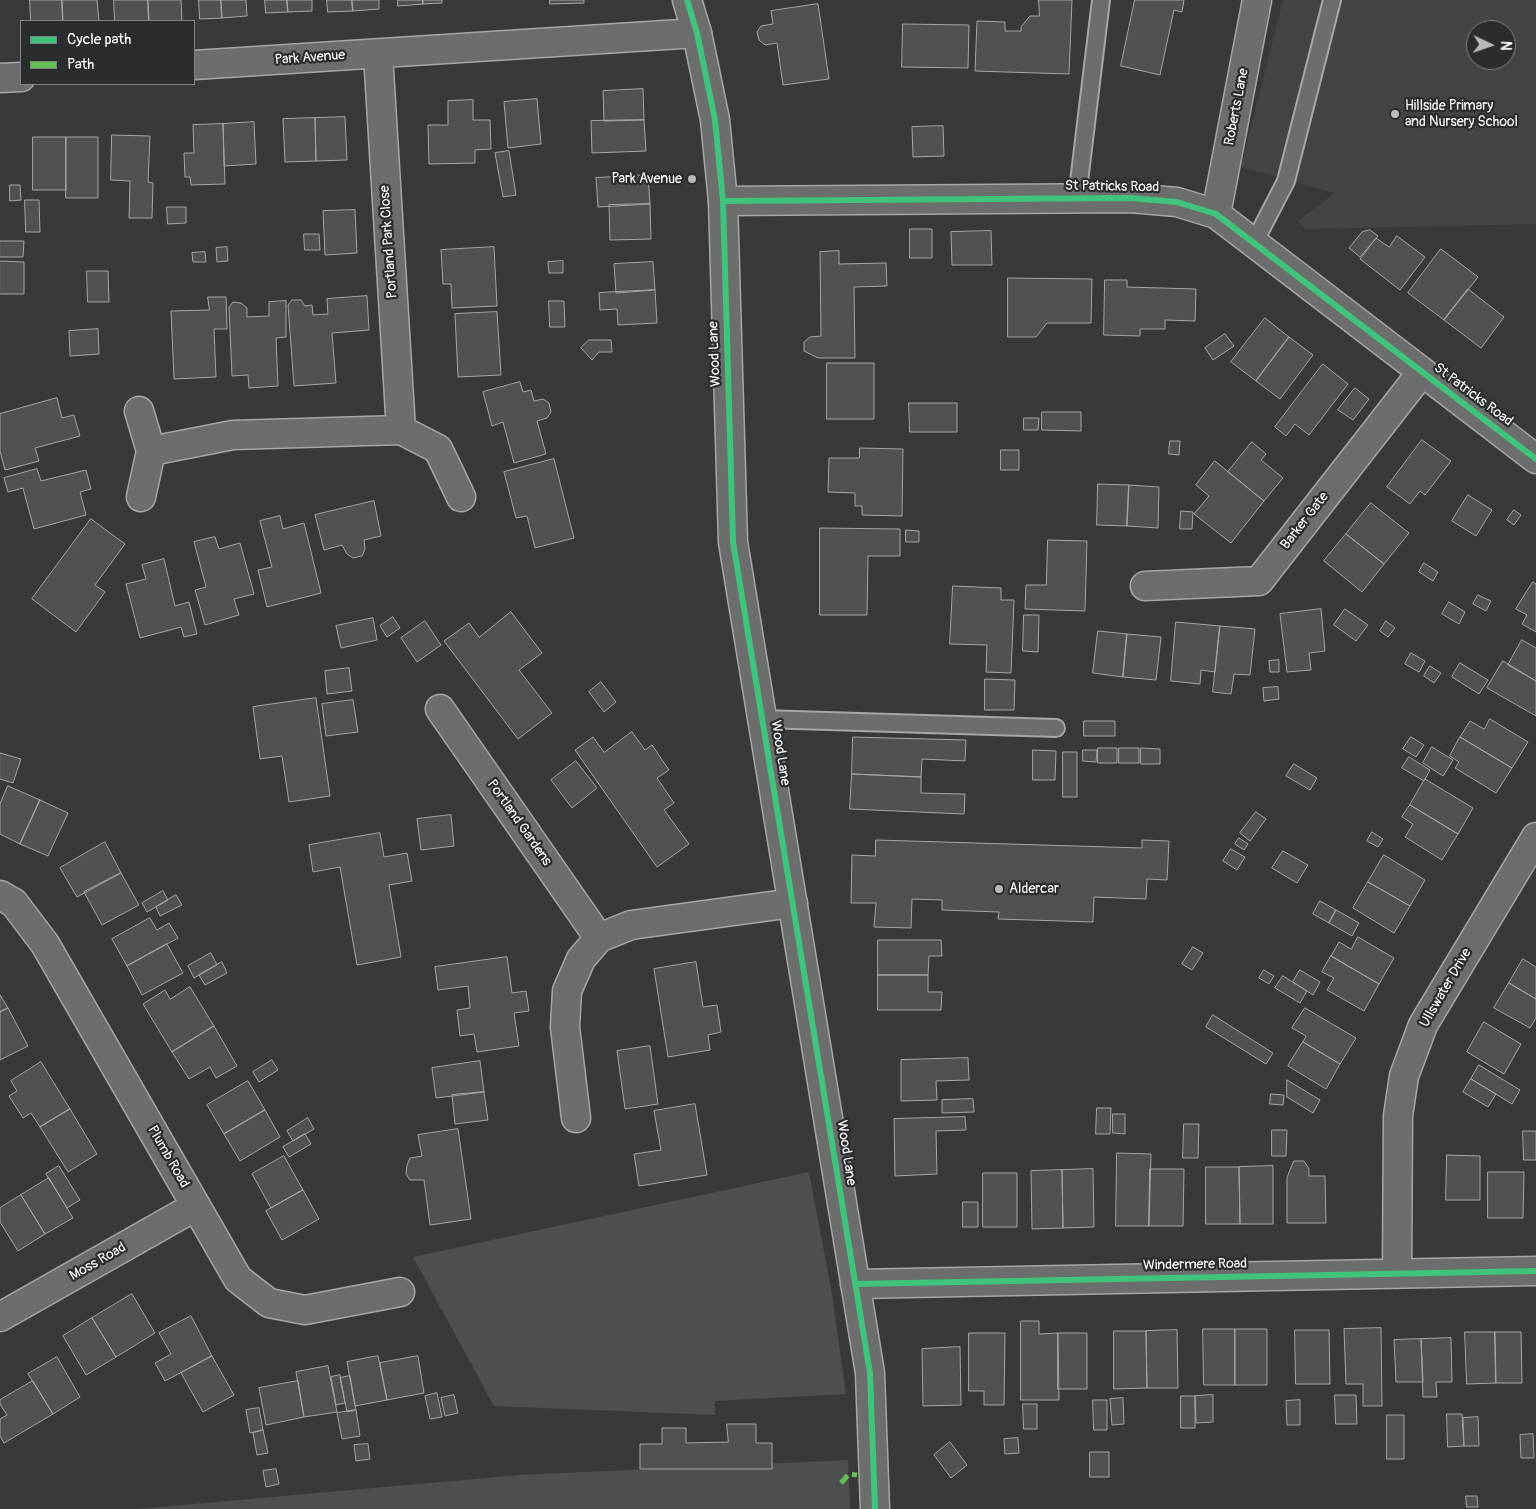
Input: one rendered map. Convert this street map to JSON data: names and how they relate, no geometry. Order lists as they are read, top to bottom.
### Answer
{
  "streets": {
    "street": [
      "Park Avenue",
      "Roberts Lane",
      "St Patricks Road",
      "Portland Park Close",
      "Wood Lane",
      "Barker Gate",
      "Portland Gardens",
      "Ullswater Drive",
      "Plumb Road",
      "Moss Road",
      "Windermere Road"
    ]
  },
  "crossings": [
    ["Park Avenue", "Portland Park Close"],
    ["Park Avenue", "Wood Lane"],
    ["Roberts Lane", "St Patricks Road"],
    ["St Patricks Road", "Wood Lane"],
    ["St Patricks Road", "Barker Gate"],
    ["Wood Lane", "Windermere Road"],
    ["Ullswater Drive", "Windermere Road"],
    ["Plumb Road", "Moss Road"]
  ],
  "places": ["Hillside Primary and Nursery School", "Park Avenue", "Aldercar"],
  "legend": ["Cycle path", "Path"],
  "north": "right"
}
